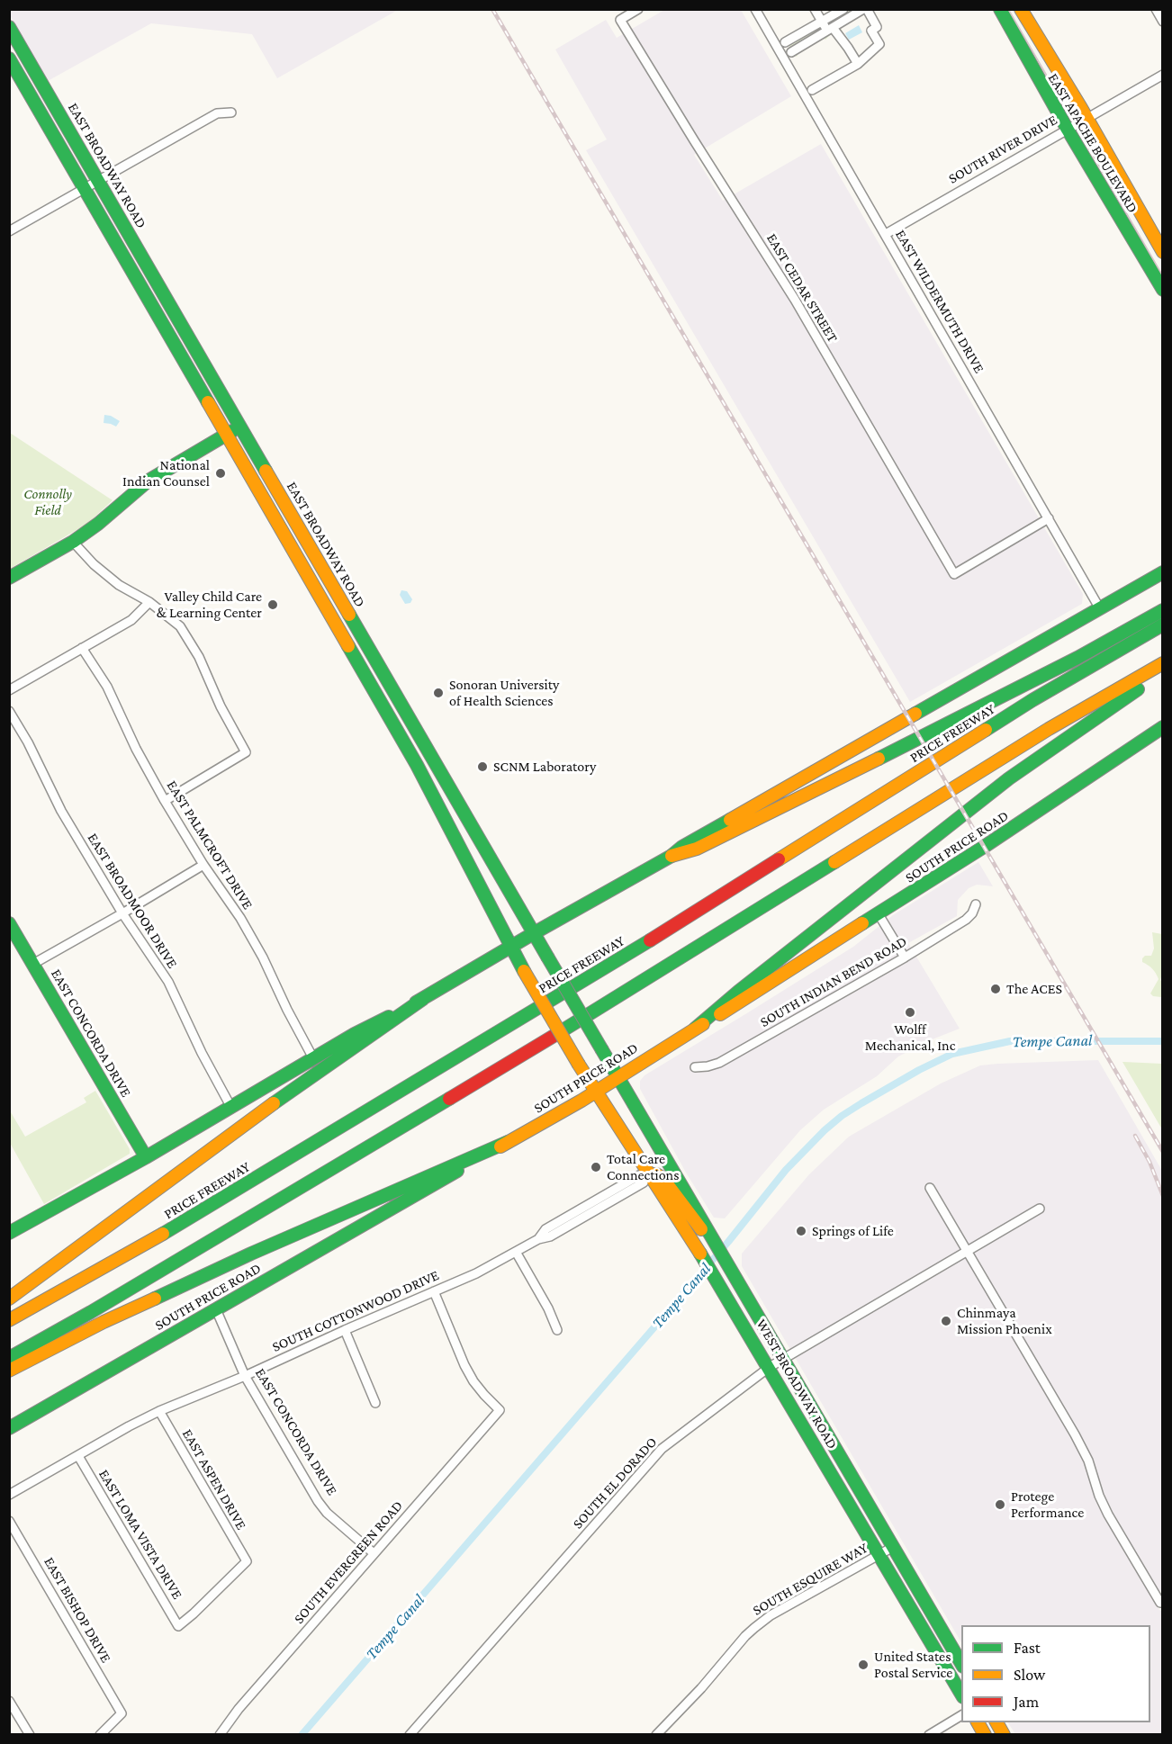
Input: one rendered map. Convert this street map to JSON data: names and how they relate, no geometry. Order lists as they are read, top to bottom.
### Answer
{
  "streets": {
    "main road": [
      "EAST APACHE BOULEVARD",
      "EAST BROADWAY ROAD",
      "PRICE FREEWAY",
      "SOUTH PRICE ROAD",
      "EAST CONCORDA DRIVE",
      "WEST BROADWAY ROAD"
    ],
    "street": [
      "SOUTH RIVER DRIVE",
      "EAST CEDAR STREET",
      "EAST WILDERMUTH DRIVE",
      "EAST PALMCROFT DRIVE",
      "EAST BROADMOOR DRIVE",
      "SOUTH INDIAN BEND ROAD",
      "SOUTH COTTONWOOD DRIVE",
      "EAST ASPEN DRIVE",
      "SOUTH EL DORADO",
      "EAST LOMA VISTA DRIVE",
      "SOUTH EVERGREEN ROAD",
      "SOUTH ESQUIRE WAY",
      "EAST BISHOP DRIVE"
    ]
  },
  "crossings": [
    ["EAST APACHE BOULEVARD", "SOUTH RIVER DRIVE"],
    ["SOUTH RIVER DRIVE", "EAST WILDERMUTH DRIVE"],
    ["EAST BROADWAY ROAD", "SOUTH PRICE ROAD"],
    ["EAST BROADWAY ROAD", "WEST BROADWAY ROAD"],
    ["EAST CEDAR STREET", "EAST WILDERMUTH DRIVE"],
    ["SOUTH PRICE ROAD", "EAST CONCORDA DRIVE"],
    ["SOUTH PRICE ROAD", "WEST BROADWAY ROAD"],
    ["EAST CONCORDA DRIVE", "SOUTH COTTONWOOD DRIVE"],
    ["EAST CONCORDA DRIVE", "SOUTH EVERGREEN ROAD"],
    ["SOUTH COTTONWOOD DRIVE", "WEST BROADWAY ROAD"],
    ["SOUTH COTTONWOOD DRIVE", "EAST ASPEN DRIVE"],
    ["SOUTH COTTONWOOD DRIVE", "EAST LOMA VISTA DRIVE"],
    ["SOUTH COTTONWOOD DRIVE", "SOUTH EVERGREEN ROAD"],
    ["WEST BROADWAY ROAD", "SOUTH EL DORADO"],
    ["WEST BROADWAY ROAD", "SOUTH ESQUIRE WAY"],
    ["EAST ASPEN DRIVE", "EAST LOMA VISTA DRIVE"]
  ],
  "water": ["Tempe Canal"],
  "parks": ["Connolly Field"],
  "places": [
    "National Indian Counsel",
    "Valley Child Care & Learning Center",
    "Sonoran University of Health Sciences",
    "SCNM Laboratory",
    "The ACES",
    "Wolff Mechanical, Inc",
    "Total Care Connections",
    "Springs of Life",
    "Chinmaya Mission Phoenix",
    "Protege Performance",
    "United States Postal Service"
  ],
  "legend": ["Fast", "Slow", "Jam"]
}
